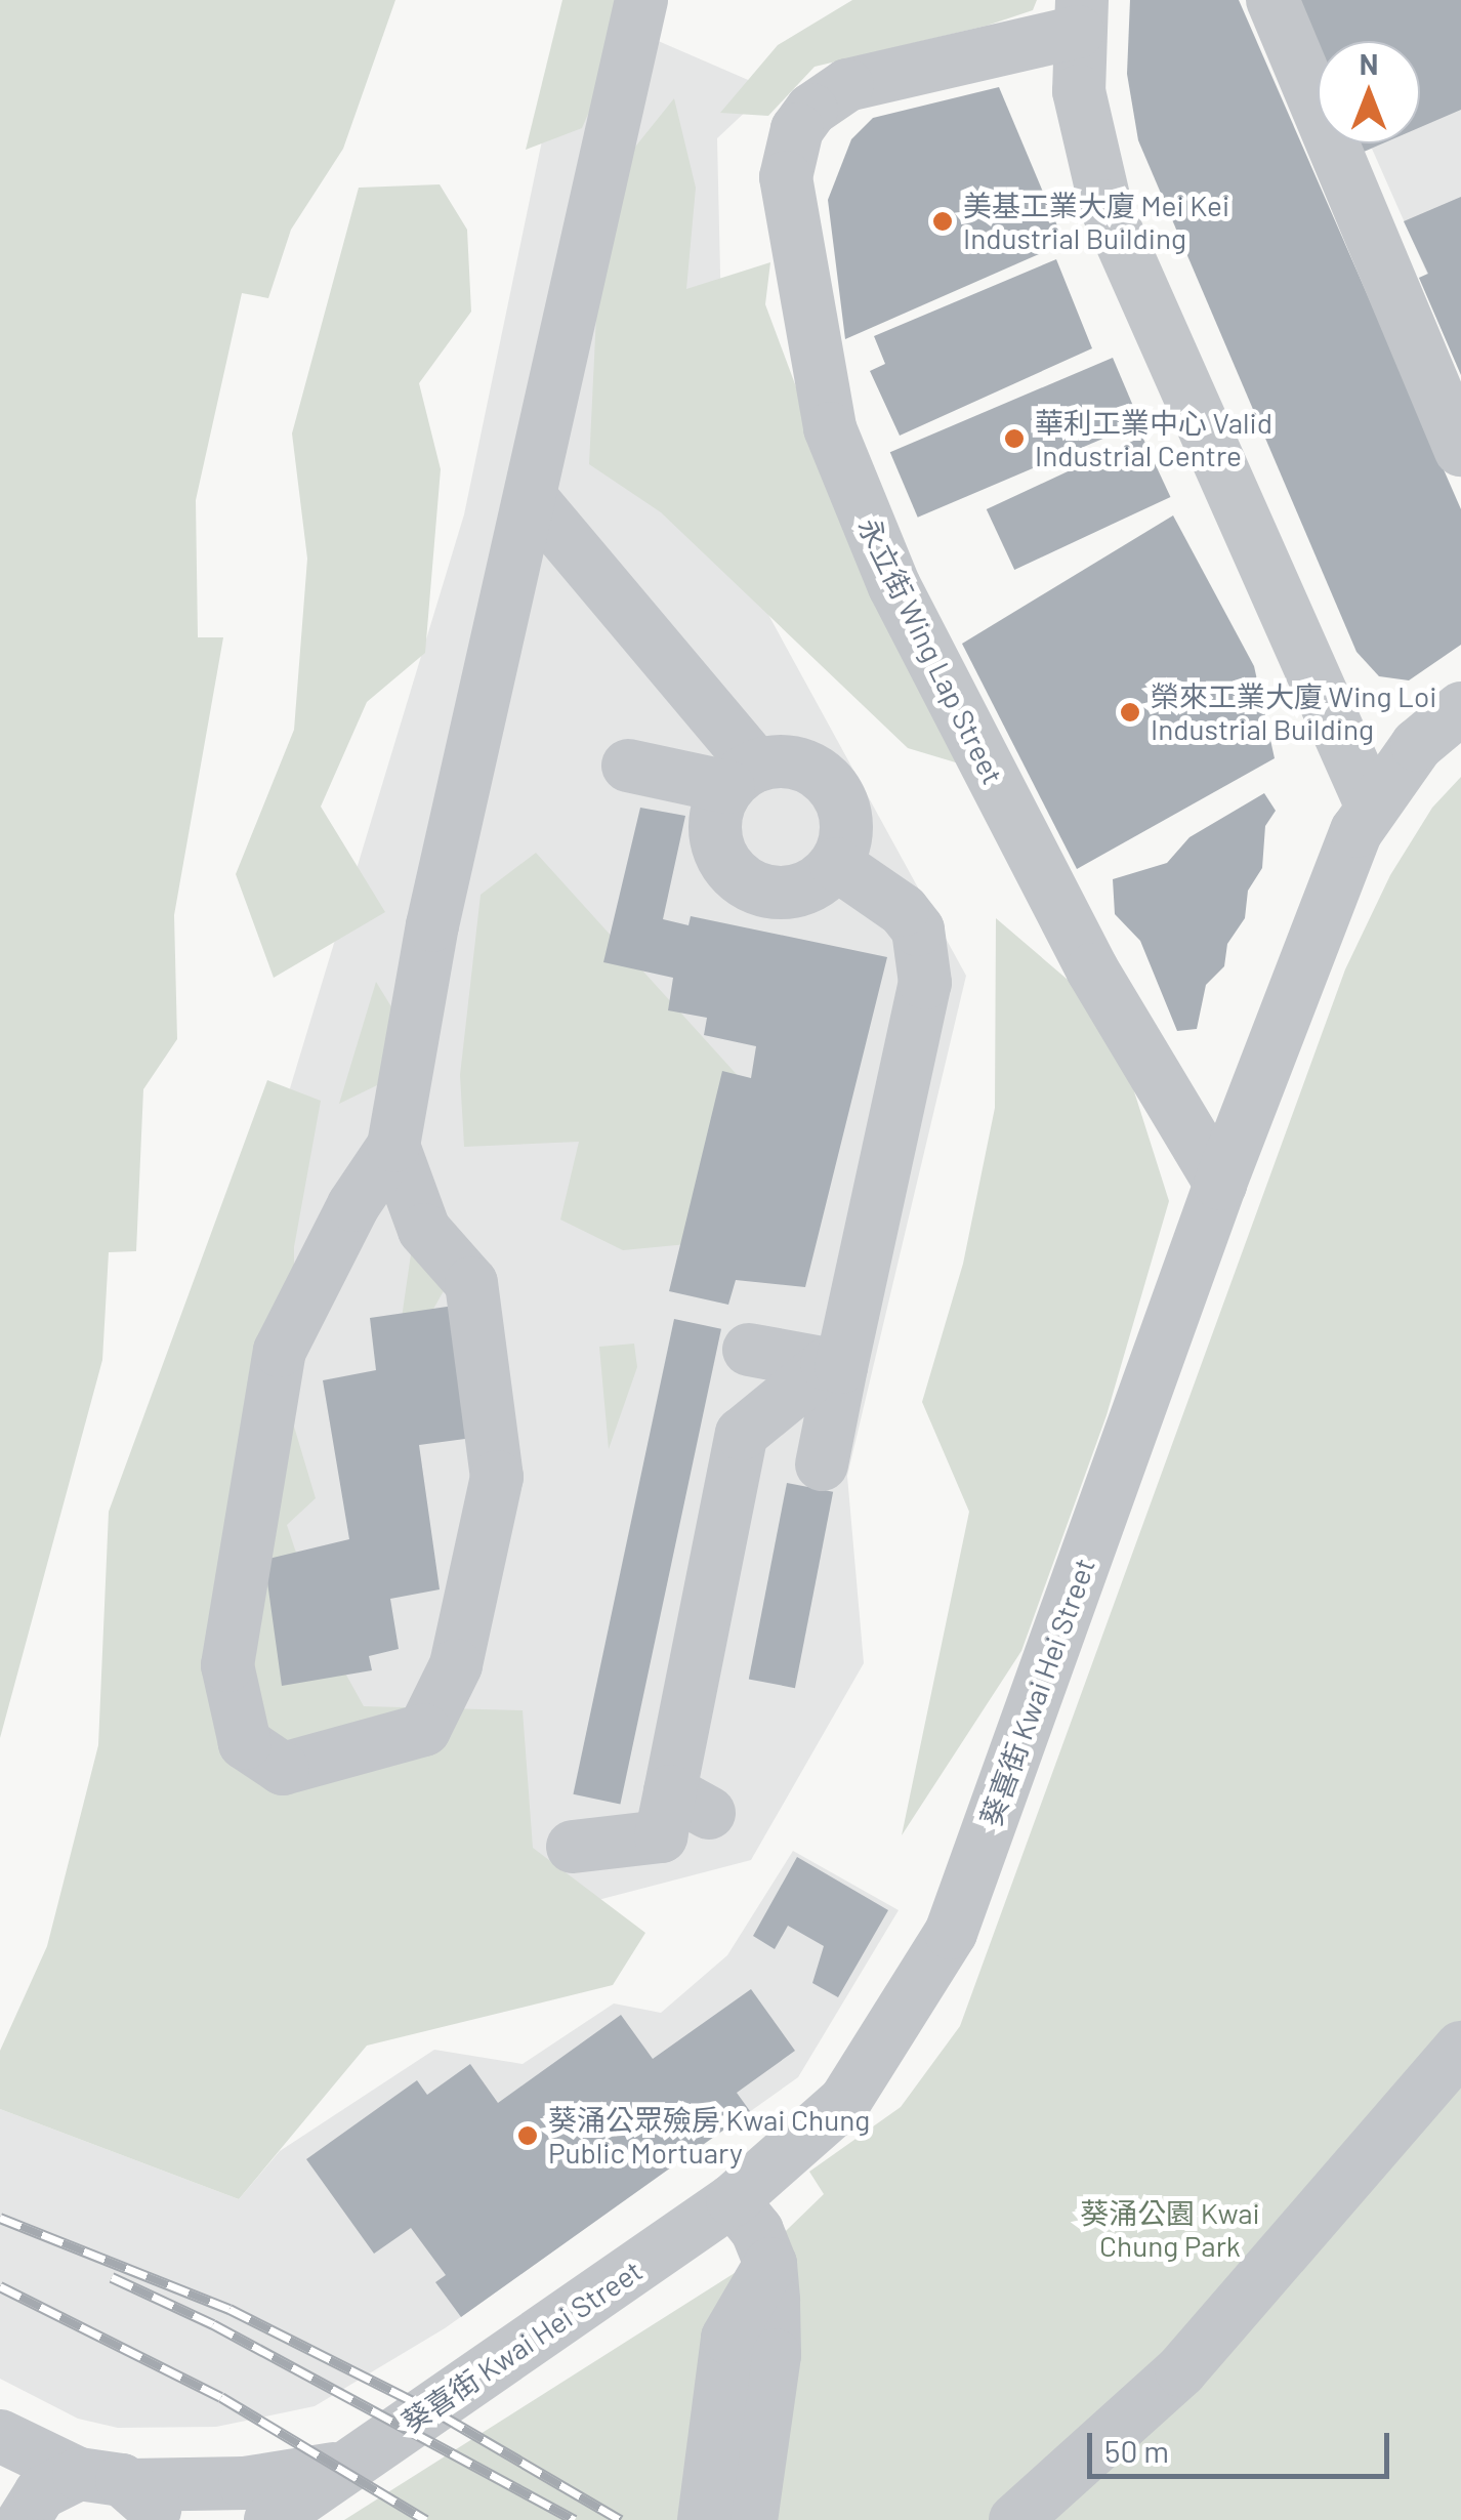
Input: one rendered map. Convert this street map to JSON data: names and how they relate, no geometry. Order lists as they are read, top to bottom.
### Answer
{
  "streets": {
    "street": ["永立街 Wing Lap Street", "葵喜街 Kwai Hei Street"]
  },
  "crossings": [
    ["永立街 Wing Lap Street", "葵喜街 Kwai Hei Street"]
  ],
  "parks": ["葵涌公園 Kwai Chung Park"],
  "places": [
    "美基工業大廈 Mei Kei Industrial Building",
    "華利工業中心 Valid Industrial Centre",
    "榮來工業大廈 Wing Loi Industrial Building",
    "葵涌公眾殮房 Kwai Chung Public Mortuary"
  ],
  "scale_bar": "50 m",
  "north": "top"
}
